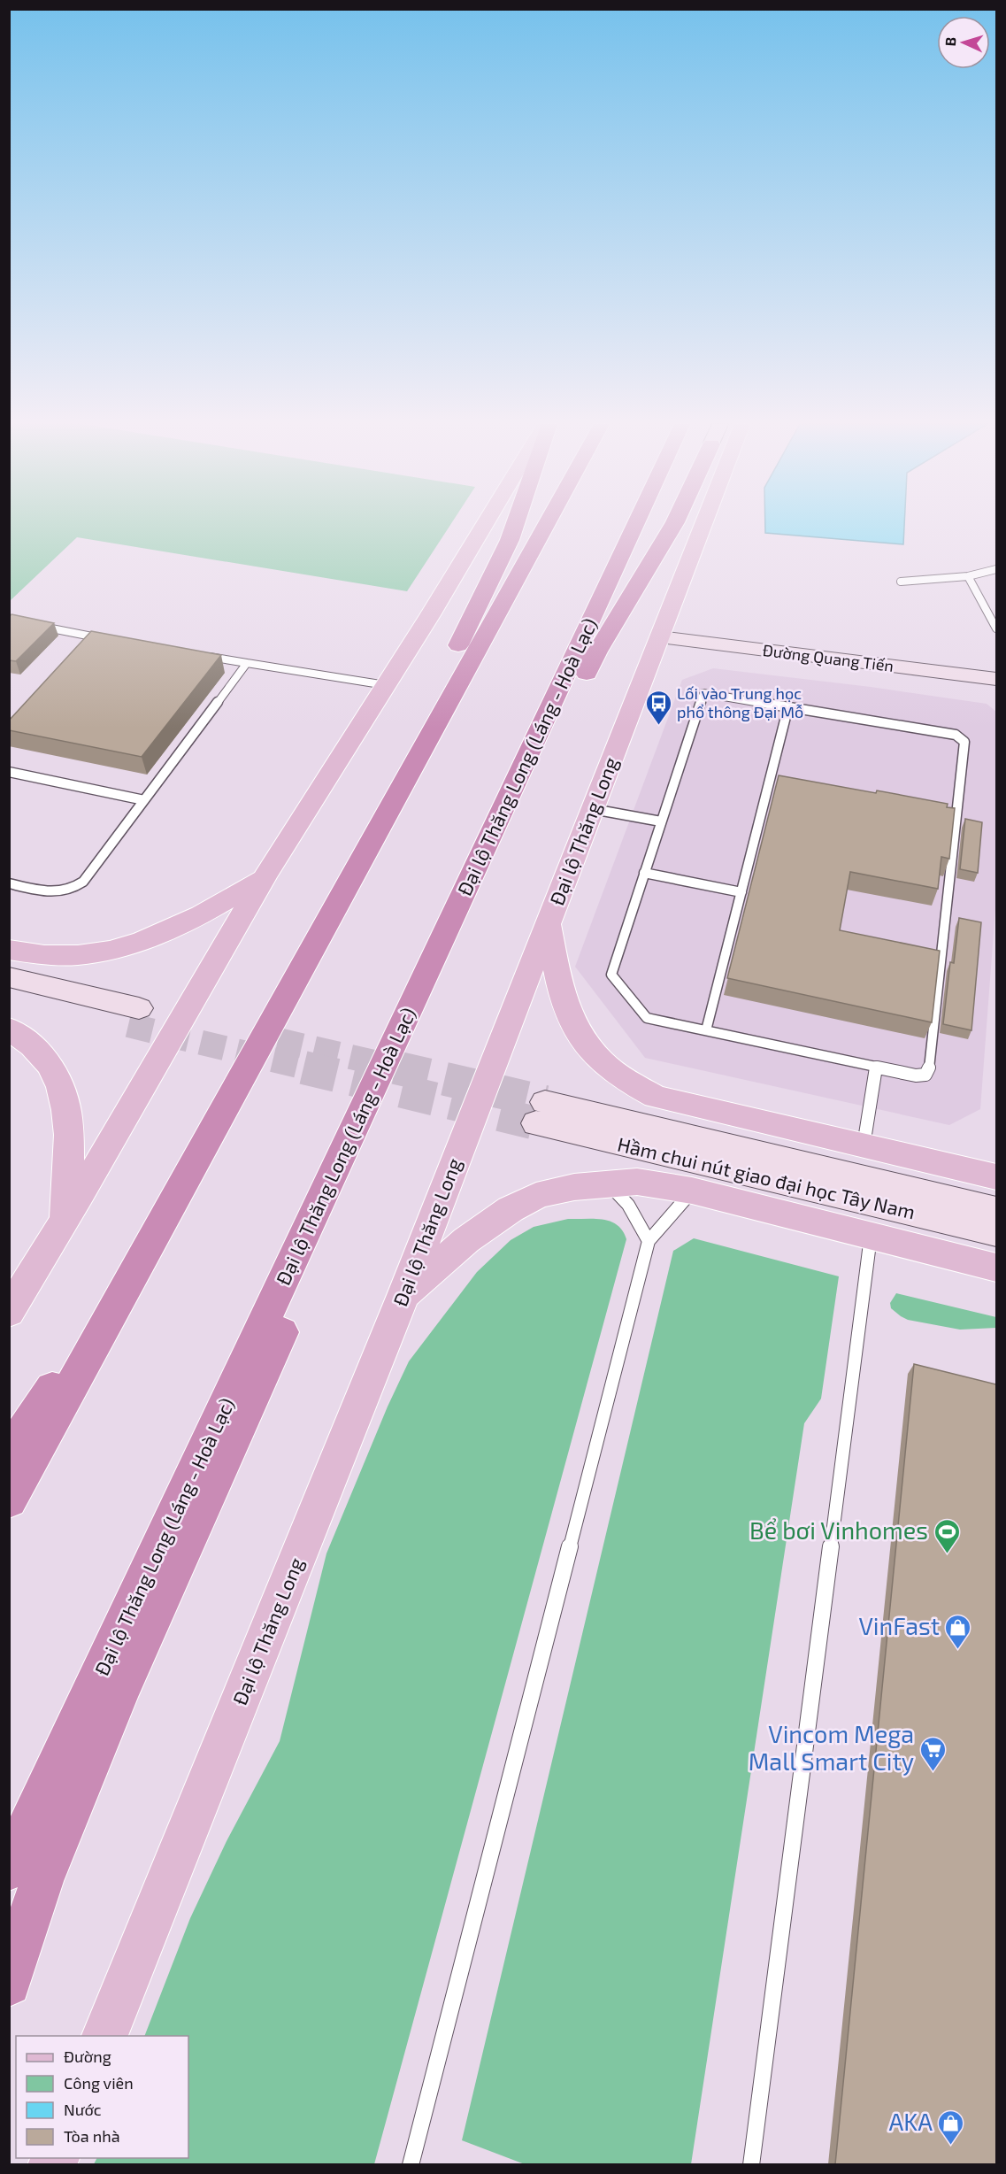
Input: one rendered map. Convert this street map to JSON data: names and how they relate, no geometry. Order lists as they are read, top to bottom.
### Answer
{
  "streets": {
    "highway": ["Đại lộ Thăng Long (Láng - Hoà Lạc)"],
    "main road": ["Đại lộ Thăng Long"],
    "street": ["Đường Quang Tiến", "Hầm chui nút giao đại học Tây Nam"]
  },
  "crossings": [
    ["Đường Quang Tiến", "Đại lộ Thăng Long"]
  ],
  "places": {
    "bus stop": ["Lối vào Trung học phổ thông Đại Mỗ"],
    "sports": ["Bể bơi Vinhomes"],
    "shop": ["VinFast", "AKA"],
    "supermarket": ["Vincom Mega Mall Smart City"]
  },
  "legend": [
    "Đường",
    "Công viên",
    "Nước",
    "Tòa nhà"
  ],
  "north": "left"
}
